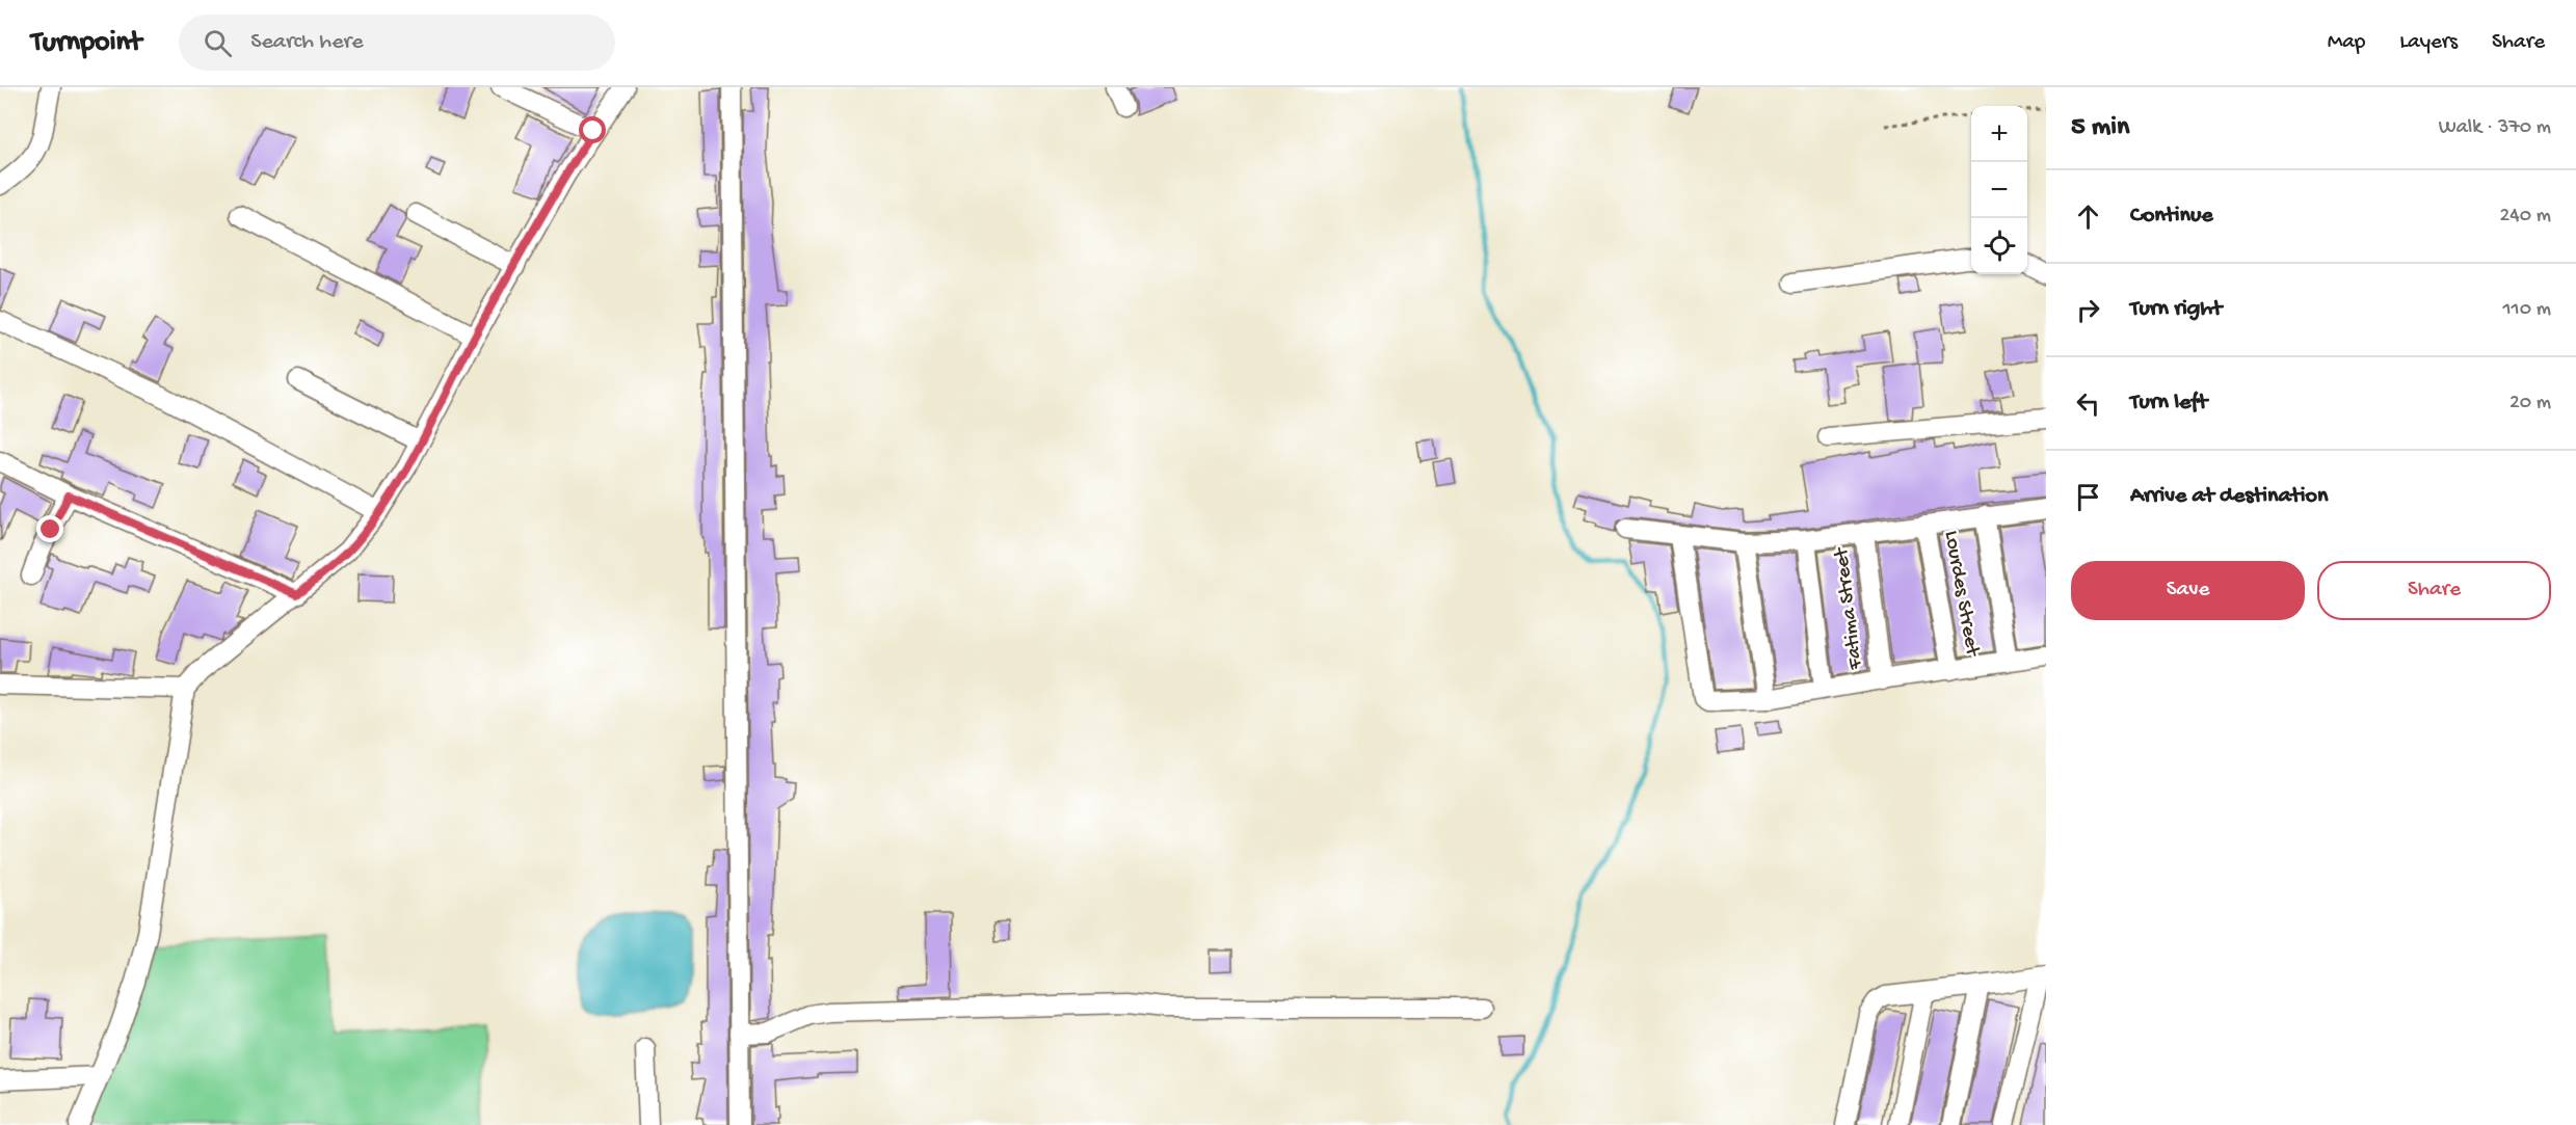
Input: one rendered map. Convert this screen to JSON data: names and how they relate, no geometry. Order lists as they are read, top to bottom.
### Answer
{
  "streets": {
    "street": ["Lourdes Street", "Fatima Street"]
  },
  "page": {
    "header": "Turnpoint",
    "search": "Search here",
    "nav": ["Map", "Layers", "Share"],
    "heading": ["5 min", "Walk · 370 m"],
    "map_buttons": ["+", "−"],
    "list": [
      ["Continue", "240 m"],
      ["Turn right", "110 m"],
      ["Turn left", "20 m"],
      "Arrive at destination"
    ],
    "buttons": ["Save", "Share"]
  }
}
